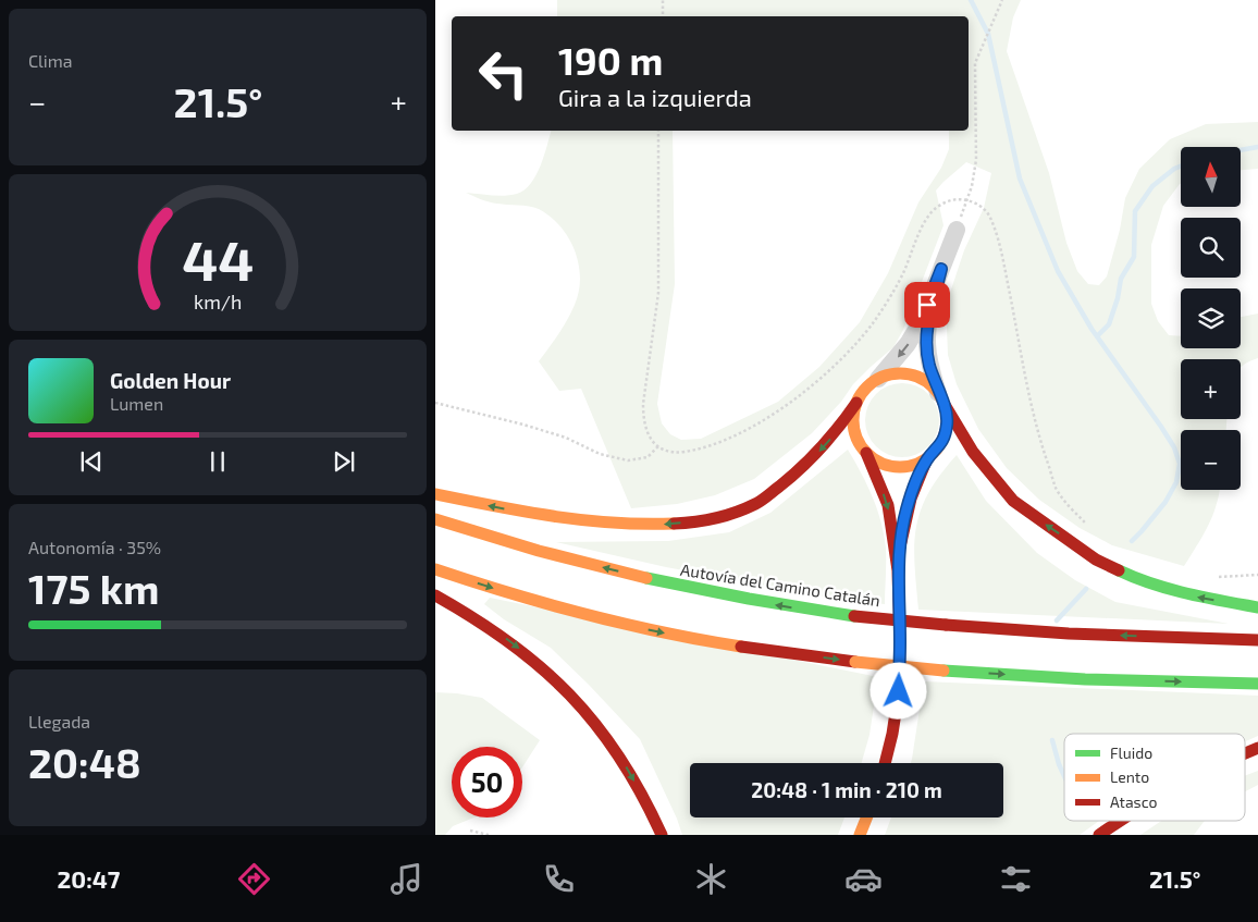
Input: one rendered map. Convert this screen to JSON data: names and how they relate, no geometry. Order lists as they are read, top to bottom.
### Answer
{
  "streets": {
    "main road": ["Autovía del Camino Catalán"]
  },
  "legend": ["Fluido", "Lento", "Atasco"],
  "north": "top",
  "page": {
    "tile": [
      "Clima",
      ["Autonomía · 35%", "175 km"],
      ["Llegada", "20:48"]
    ],
    "turn": ["190 m", "Gira a la izquierda"],
    "heat": ["−", "21.5°", "+"],
    "map_buttons": ["+", "−"],
    "song": ["Golden Hour", "Lumen"],
    "limit": "50",
    "trip": "20:48 · 1 min · 210 m",
    "tabs": ["20:47", "21.5°"],
    "gauge": ["44", "km/h"]
  }
}
